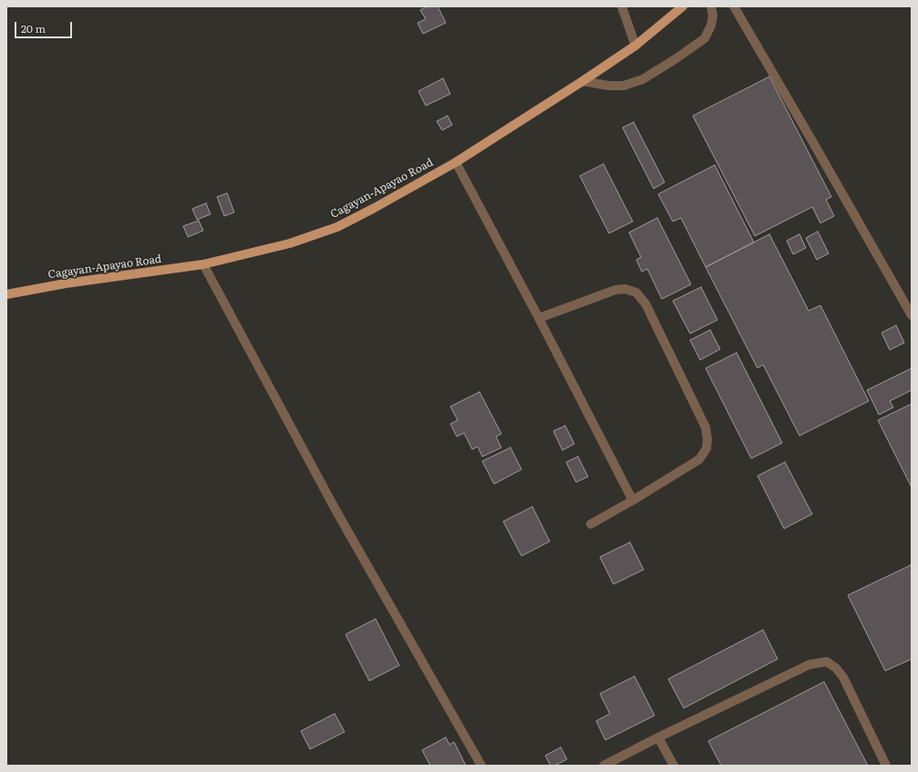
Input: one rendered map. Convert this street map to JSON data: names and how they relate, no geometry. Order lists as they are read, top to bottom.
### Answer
{
  "streets": {
    "main road": ["Cagayan-Apayao Road"]
  },
  "scale_bar": "20 m"
}
